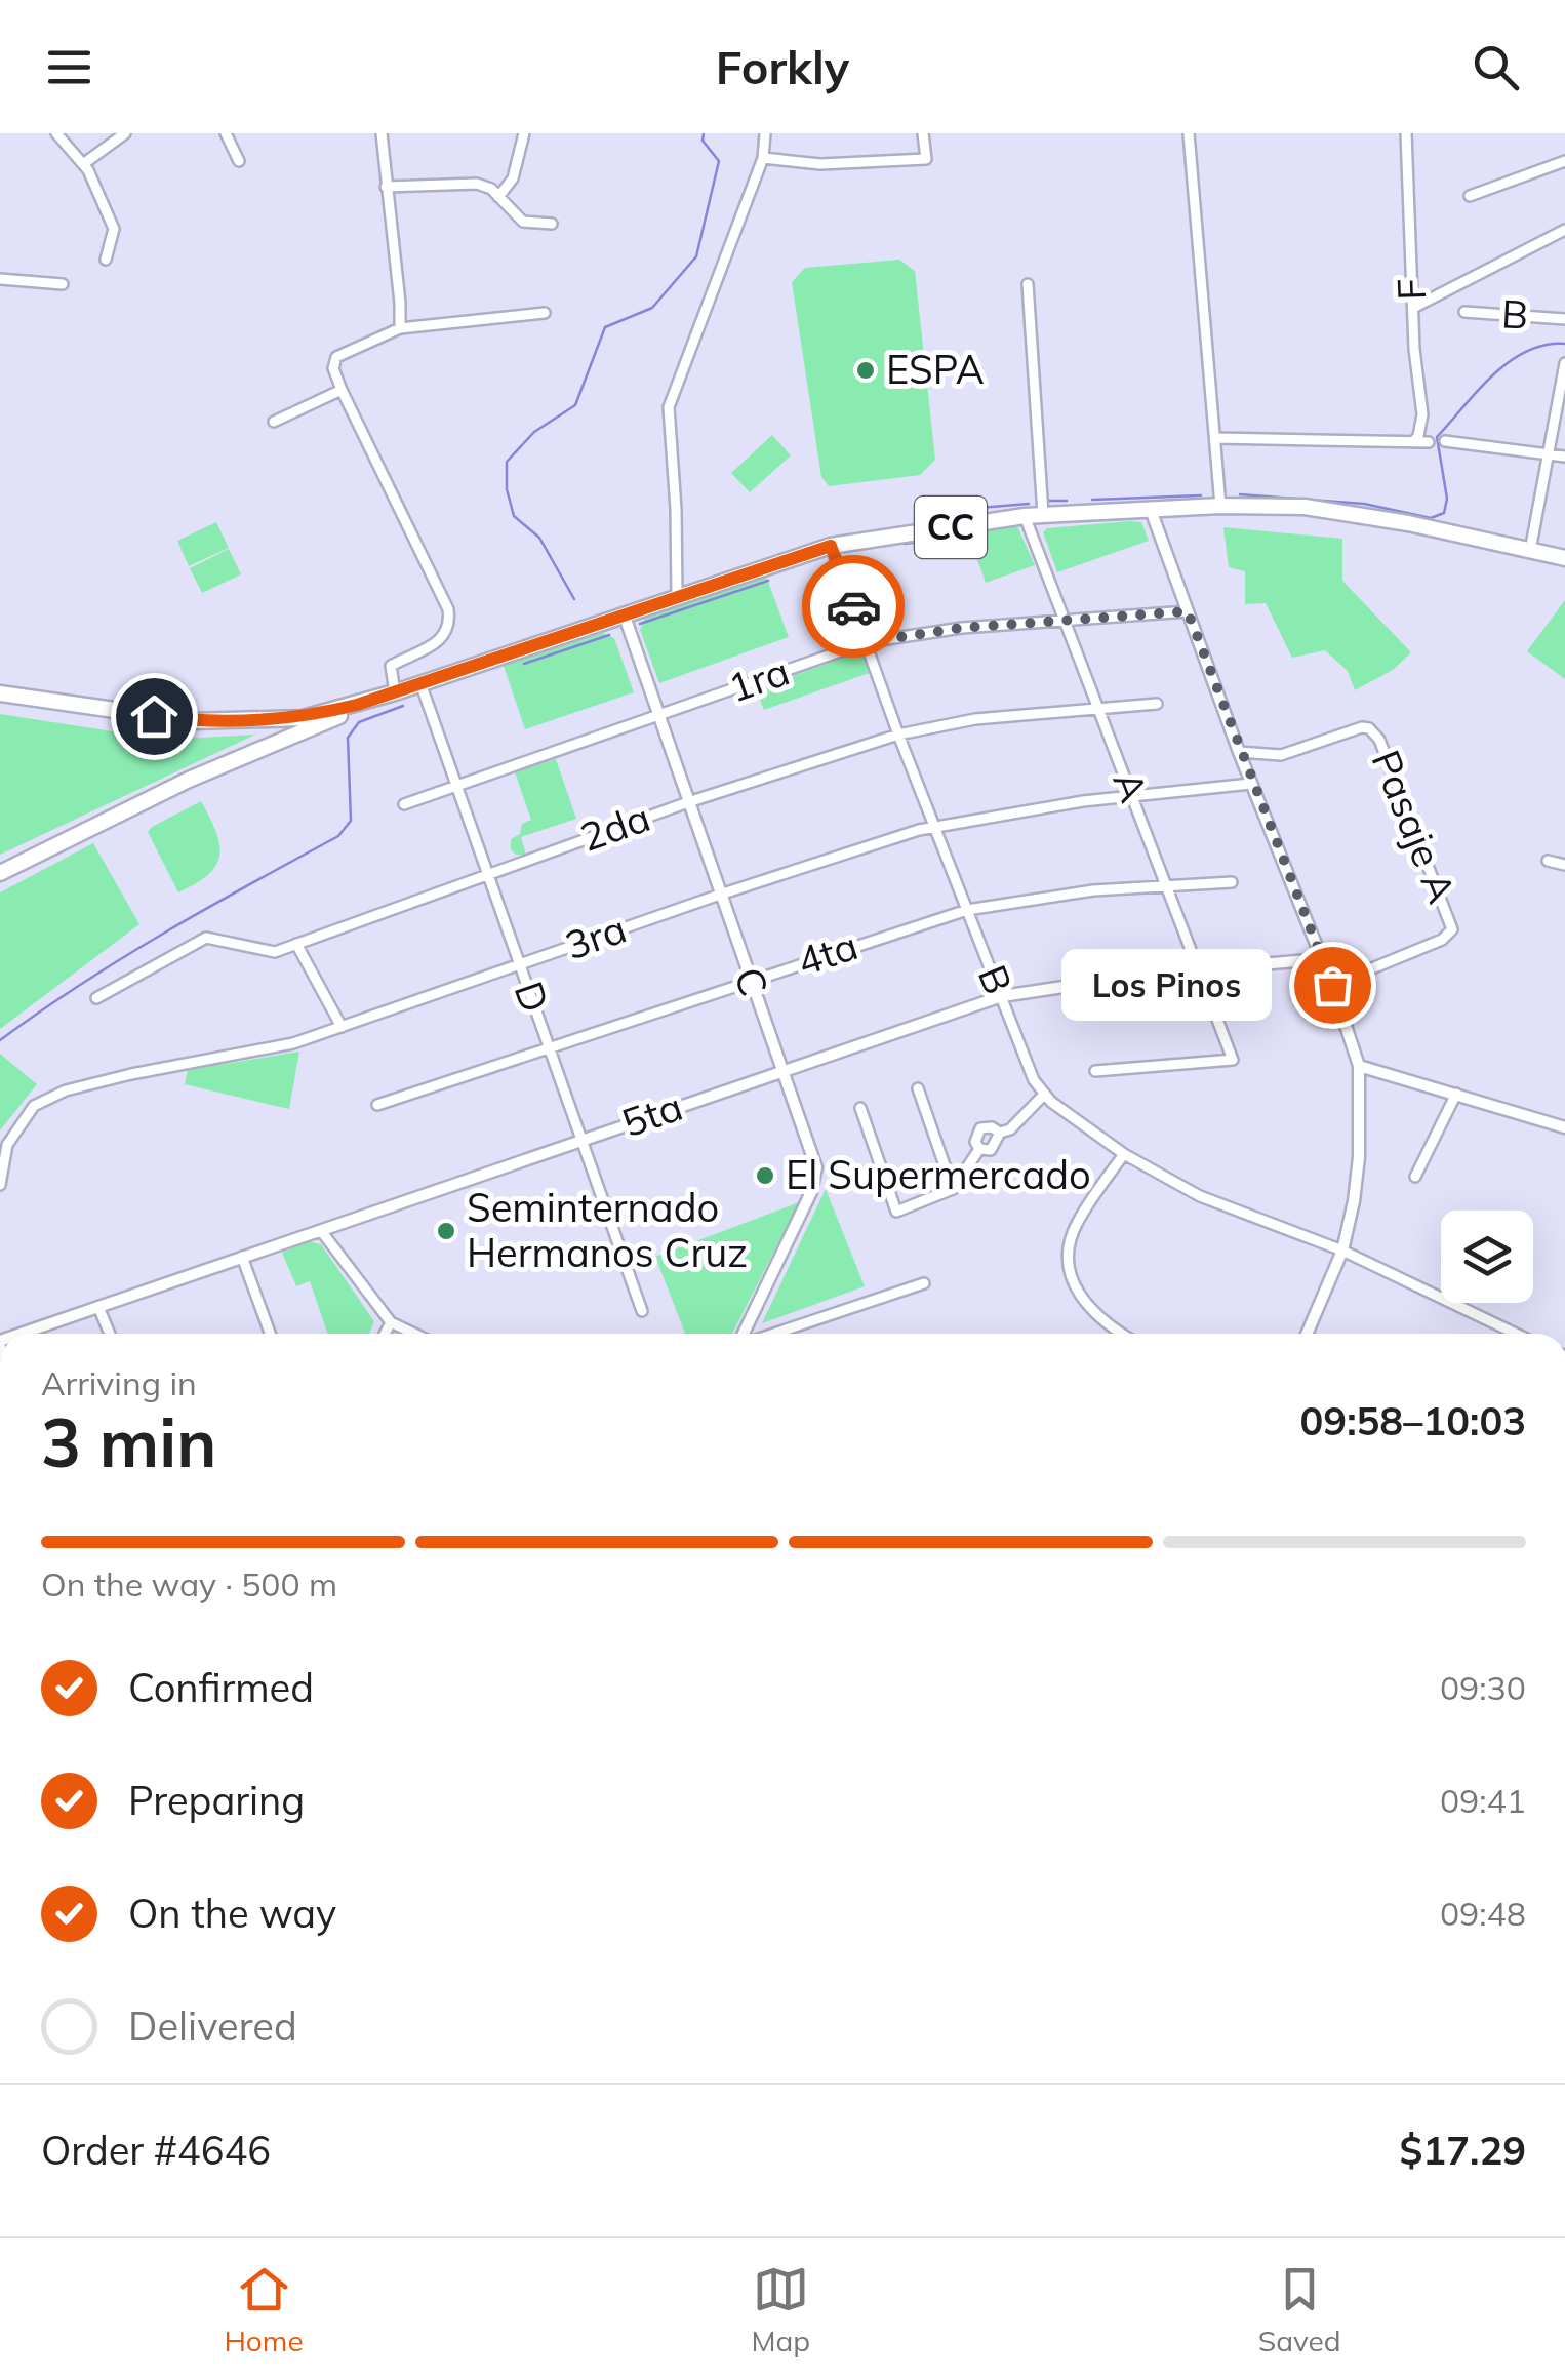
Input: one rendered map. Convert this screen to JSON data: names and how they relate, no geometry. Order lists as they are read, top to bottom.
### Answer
{
  "streets": {
    "main road": ["CC"],
    "street": [
      "F",
      "B",
      "1ra",
      "A",
      "Pasaje A",
      "2da",
      "3ra",
      "4ta",
      "C",
      "D",
      "5ta"
    ]
  },
  "crossings": [
    ["B", "CC"],
    ["B", "1ra"],
    ["B", "2da"],
    ["B", "3ra"],
    ["B", "4ta"],
    ["B", "5ta"],
    ["CC", "A"],
    ["CC", "C"],
    ["CC", "D"],
    ["1ra", "A"],
    ["1ra", "C"],
    ["1ra", "D"],
    ["A", "2da"],
    ["A", "3ra"],
    ["A", "4ta"],
    ["A", "5ta"],
    ["2da", "C"],
    ["2da", "D"],
    ["3ra", "C"],
    ["3ra", "D"],
    ["4ta", "C"],
    ["4ta", "D"],
    ["C", "5ta"],
    ["D", "5ta"]
  ],
  "places": [
    "ESPA",
    "Los Pinos",
    "El Supermercado",
    "Seminternado Hermanos Cruz"
  ],
  "page": {
    "header": "Forkly",
    "bubble": "Los Pinos",
    "heading": ["3 min", "Arriving in", "09:58–10:03"],
    "panel": ["Order #4646", "$17.29"],
    "bar": "On the way · 500 m",
    "list": [
      ["Confirmed", "09:30"],
      ["Preparing", "09:41"],
      ["On the way", "09:48"],
      "Delivered"
    ],
    "tabs": ["Home", "Map", "Saved"]
  }
}
